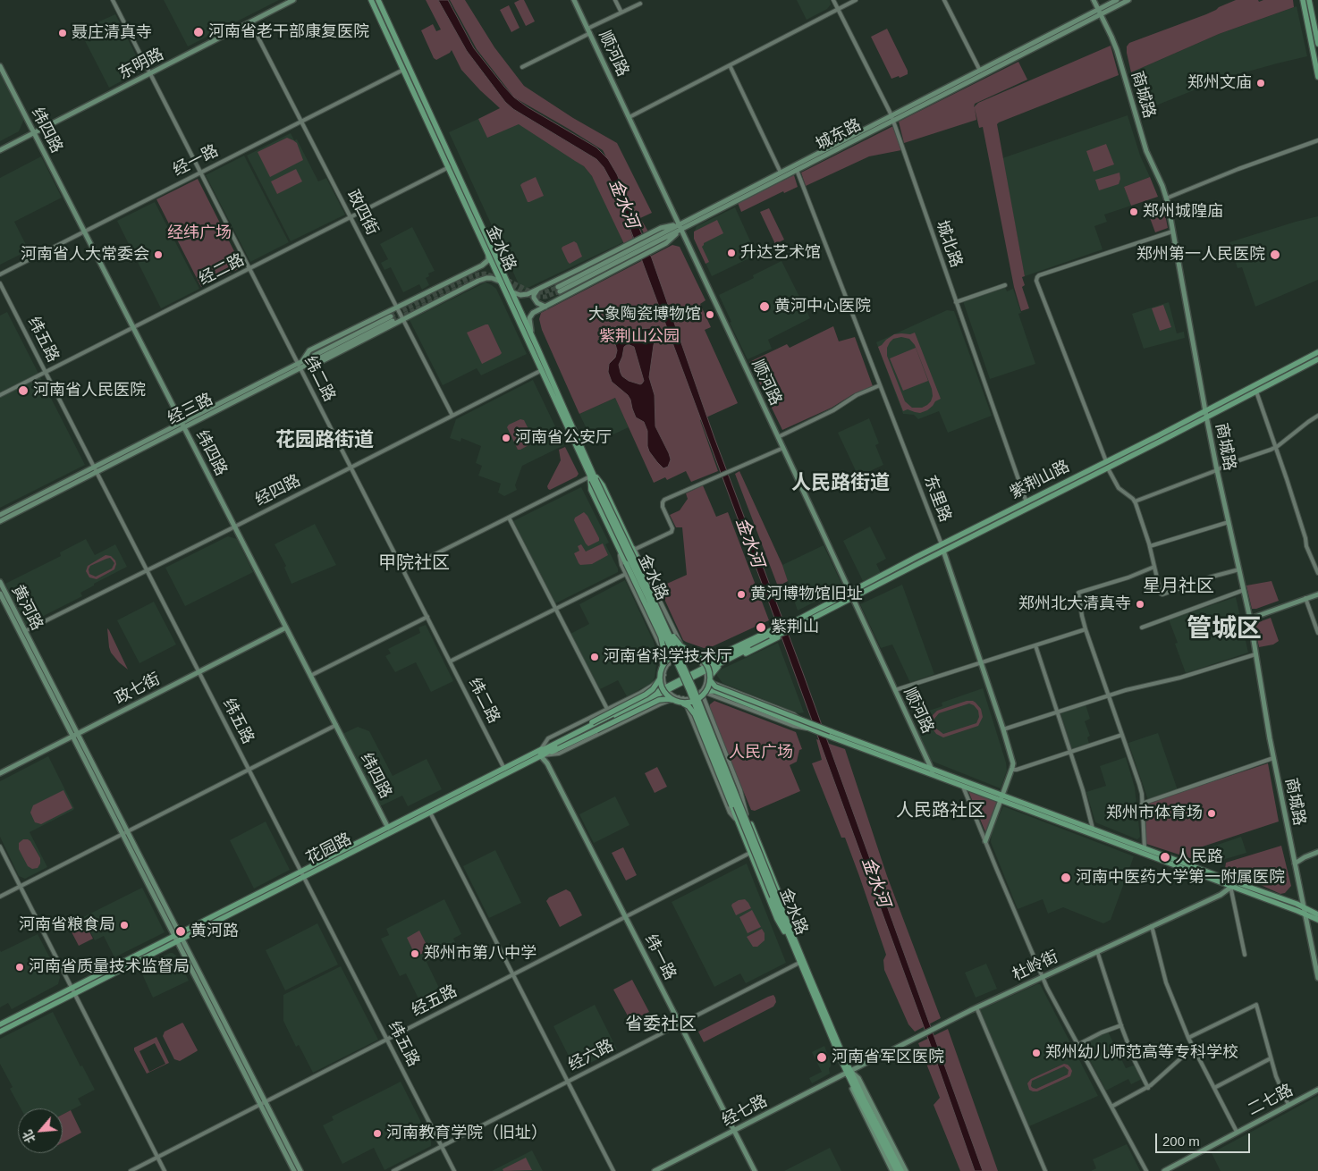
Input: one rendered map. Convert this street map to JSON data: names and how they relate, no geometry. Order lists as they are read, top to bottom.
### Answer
{
  "streets": {
    "main road": ["金水路", "紫荆山路", "花园路"],
    "street": [
      "顺河路",
      "东明路",
      "商城路",
      "纬四路",
      "城东路",
      "经一路",
      "政四街",
      "城北路",
      "经二路",
      "纬五路",
      "纬二路",
      "经三路",
      "经四路",
      "东里路",
      "黄河路",
      "政七街",
      "纬一路",
      "杜岭街",
      "经五路",
      "经六路",
      "二七路",
      "经七路"
    ]
  },
  "crossings": [
    ["顺河路", "城东路"],
    ["顺河路", "紫荆山路"],
    ["东明路", "纬四路"],
    ["东明路", "政四街"],
    ["东明路", "纬二路"],
    ["商城路", "城东路"],
    ["商城路", "紫荆山路"],
    ["纬四路", "经一路"],
    ["纬四路", "经二路"],
    ["纬四路", "经三路"],
    ["纬四路", "经四路"],
    ["纬四路", "政七街"],
    ["纬四路", "花园路"],
    ["城东路", "城北路"],
    ["城东路", "东里路"],
    ["经一路", "政四街"],
    ["经一路", "金水路"],
    ["经一路", "纬二路"],
    ["政四街", "经二路"],
    ["政四街", "经四路"],
    ["城北路", "紫荆山路"],
    ["金水路", "经二路"],
    ["金水路", "经四路"],
    ["金水路", "杜岭街"],
    ["金水路", "经六路"],
    ["金水路", "经七路"],
    ["经二路", "纬五路"],
    ["经二路", "纬二路"],
    ["纬五路", "经三路"],
    ["纬五路", "经四路"],
    ["纬五路", "政七街"],
    ["纬五路", "花园路"],
    ["纬五路", "经五路"],
    ["纬五路", "经六路"],
    ["纬二路", "经三路"],
    ["纬二路", "经四路"],
    ["纬二路", "花园路"],
    ["紫荆山路", "东里路"],
    ["经四路", "黄河路"],
    ["黄河路", "政七街"],
    ["黄河路", "花园路"],
    ["黄河路", "经五路"],
    ["花园路", "纬一路"],
    ["纬一路", "经五路"],
    ["纬一路", "经六路"],
    ["纬一路", "经七路"],
    ["杜岭街", "经七路"]
  ],
  "districts": [
    "花园路街道",
    "人民路街道",
    "甲院社区",
    "星月社区",
    "管城区",
    "人民路社区",
    "省委社区"
  ],
  "water": ["金水河"],
  "parks": ["经纬广场", "紫荆山公园", "人民广场"],
  "places": [
    "河南省老干部康复医院",
    "聂庄清真寺",
    "郑州文庙",
    "郑州城隍庙",
    "升达艺术馆",
    "河南省人大常委会",
    "郑州第一人民医院",
    "黄河中心医院",
    "大象陶瓷博物馆",
    "河南省人民医院",
    "河南省公安厅",
    "黄河博物馆旧址",
    "郑州北大清真寺",
    "紫荆山",
    "河南省科学技术厅",
    "郑州市体育场",
    "人民路",
    "河南中医药大学第一附属医院",
    "河南省粮食局",
    "黄河路",
    "郑州市第八中学",
    "河南省质量技术监督局",
    "郑州幼儿师范高等专科学校",
    "河南省军区医院",
    "河南教育学院（旧址）"
  ],
  "scale_bar": "200 m",
  "north": "bottom left"
}
